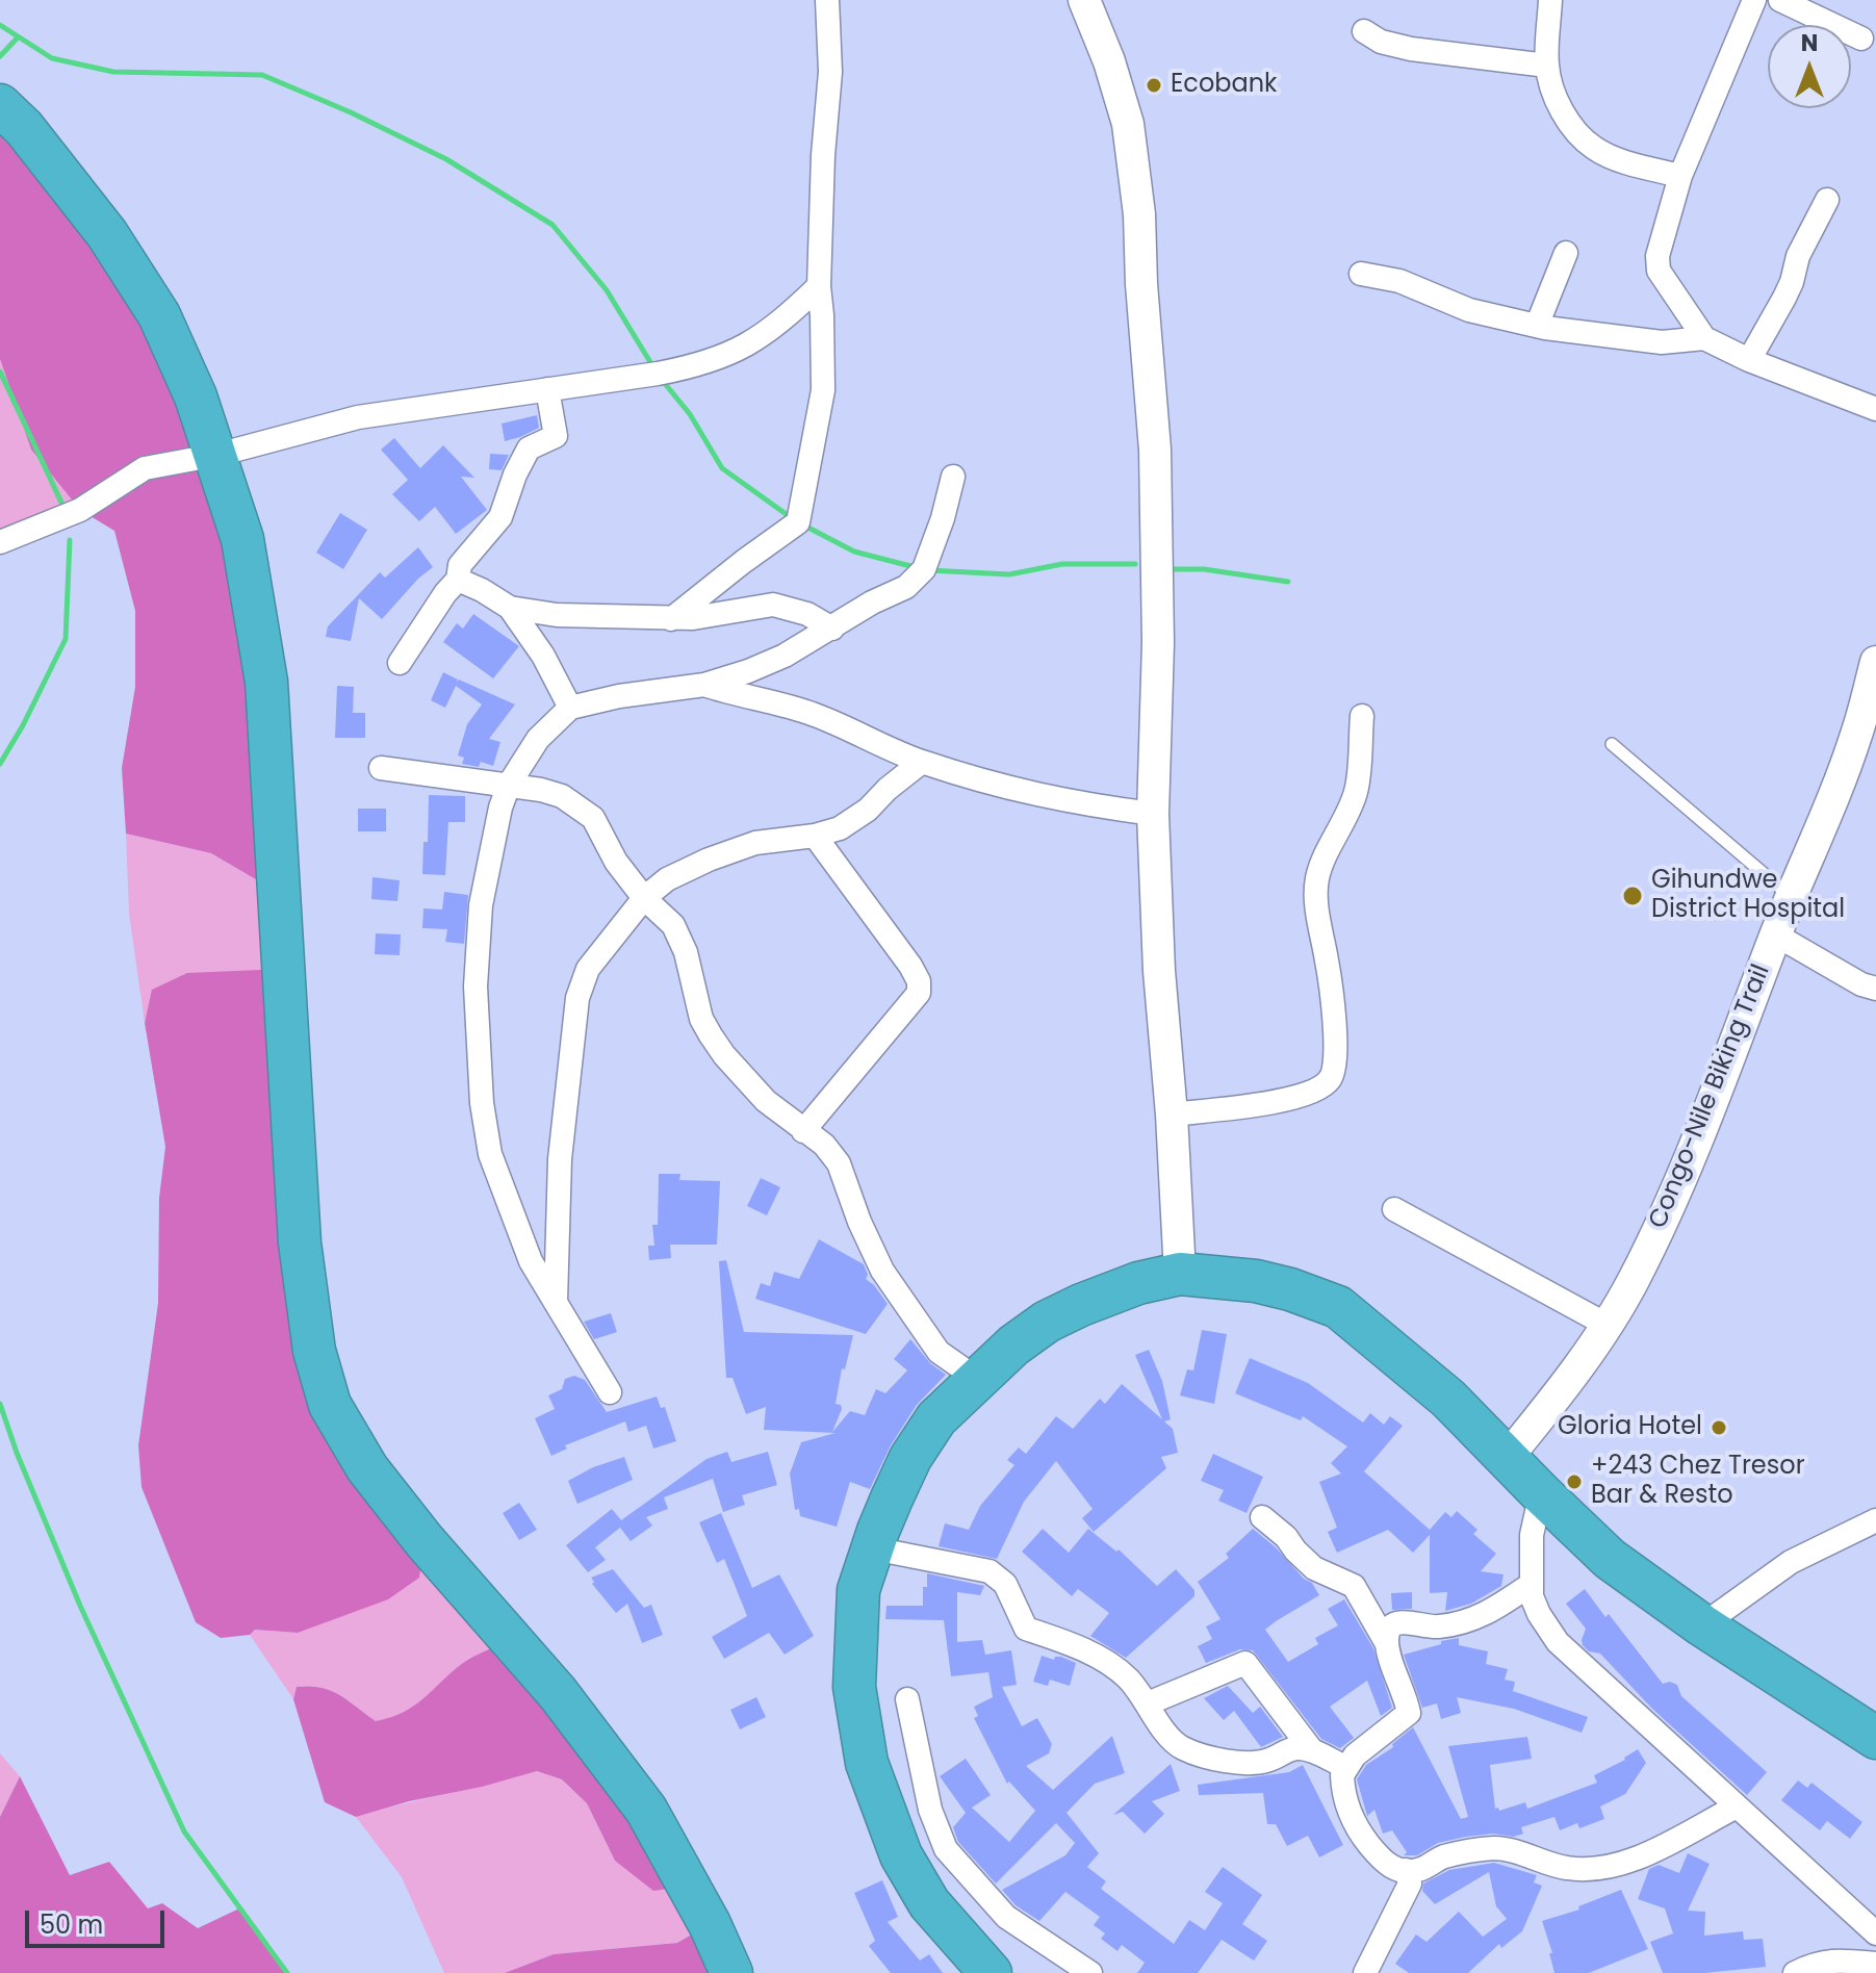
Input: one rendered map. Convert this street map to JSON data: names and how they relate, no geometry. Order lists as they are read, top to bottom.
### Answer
{
  "streets": {
    "street": ["Congo-Nile Biking Trail"]
  },
  "places": [
    "Ecobank",
    "Gihundwe District Hospital",
    "Gloria Hotel",
    "+243 Chez Tresor Bar & Resto"
  ],
  "scale_bar": "50 m",
  "north": "top"
}
